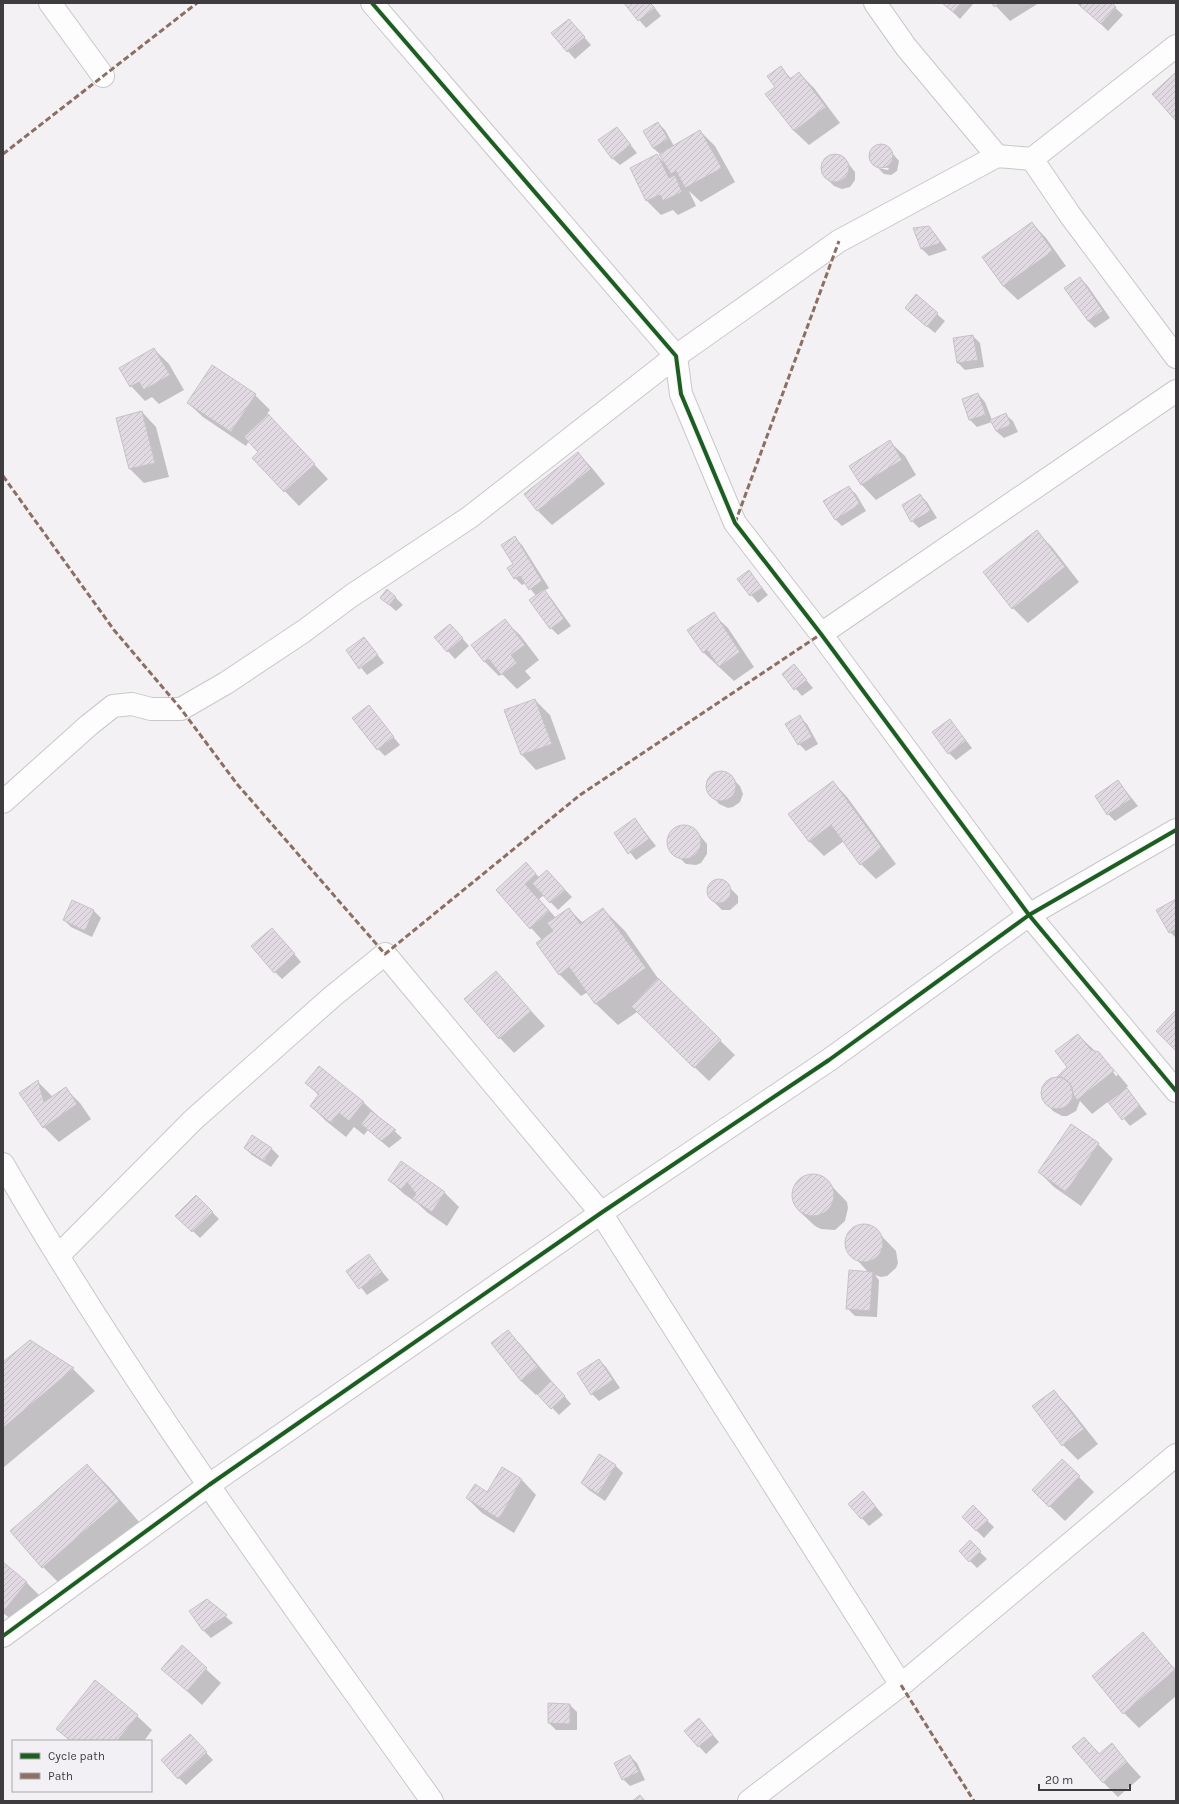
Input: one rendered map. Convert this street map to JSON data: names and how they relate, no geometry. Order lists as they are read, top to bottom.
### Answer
{
  "legend": ["Cycle path", "Path"],
  "scale_bar": "20 m"
}
